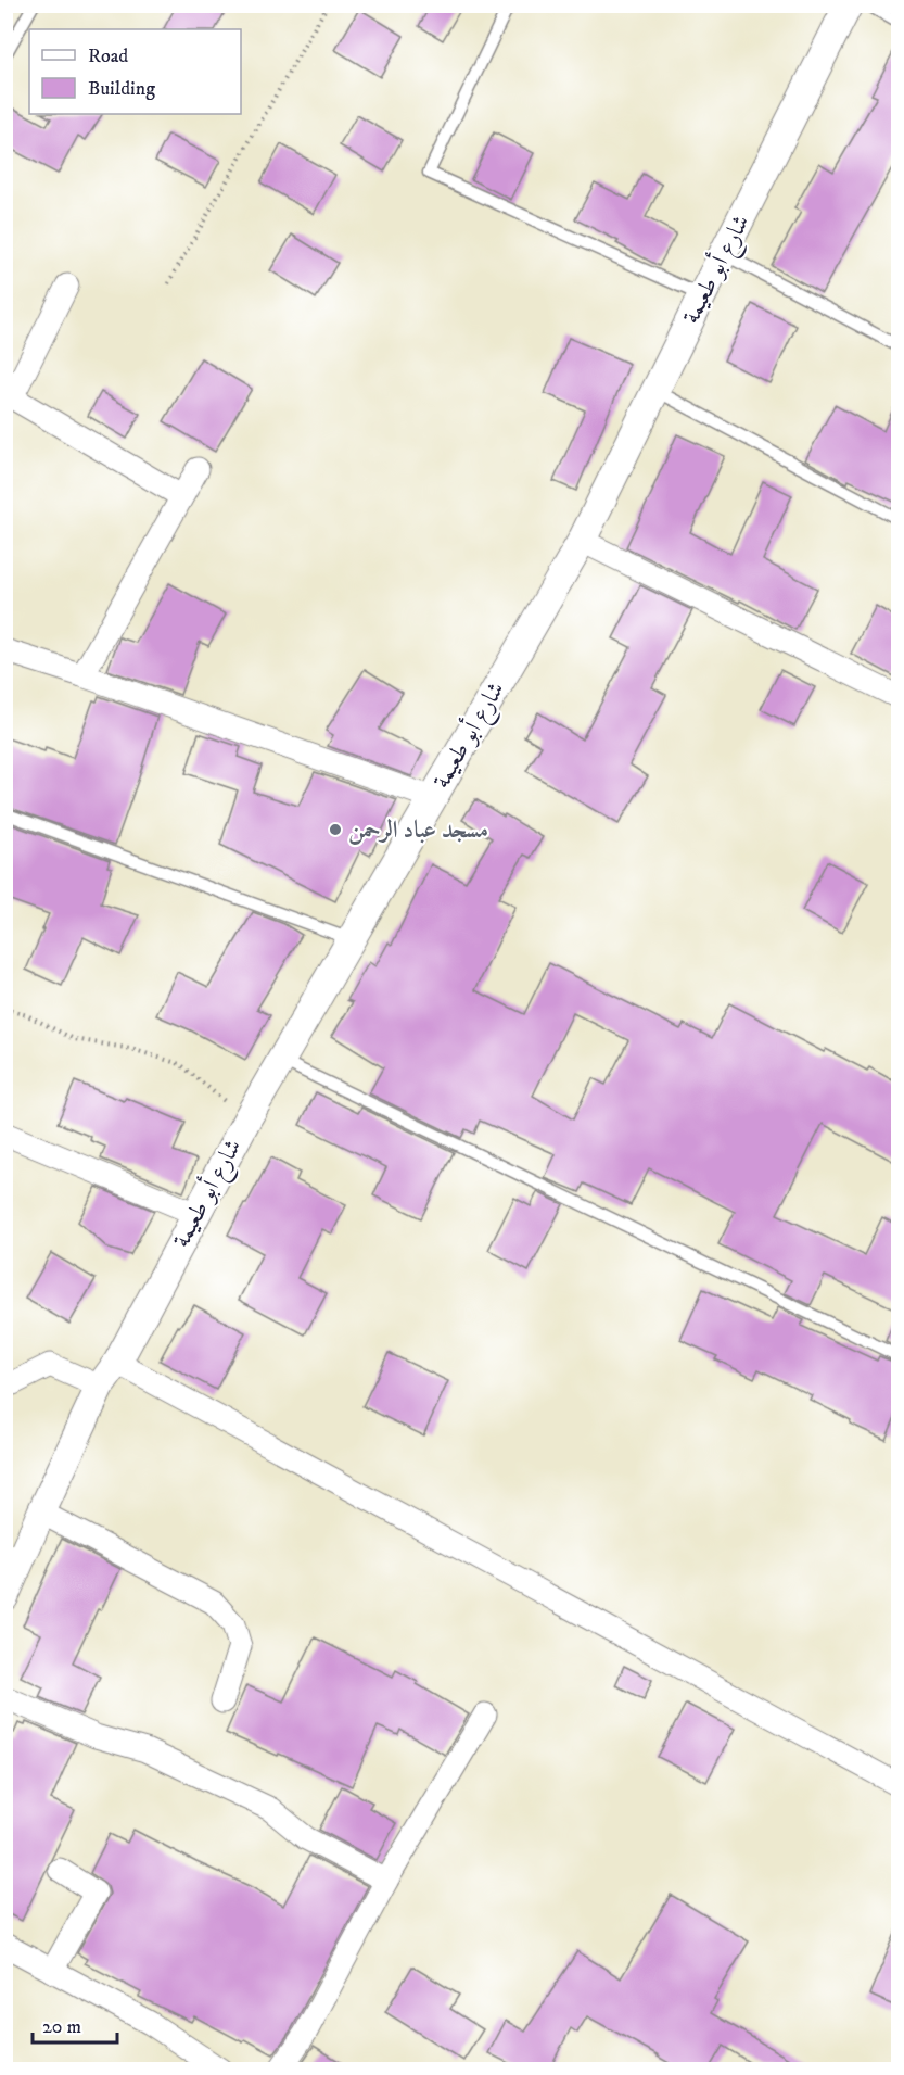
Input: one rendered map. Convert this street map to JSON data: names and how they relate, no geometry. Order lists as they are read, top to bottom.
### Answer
{
  "streets": {
    "street": ["شارع أبو طعيمة"]
  },
  "places": ["مسجد عباد الرحمن"],
  "legend": ["Road", "Building"],
  "scale_bar": "20 m"
}
